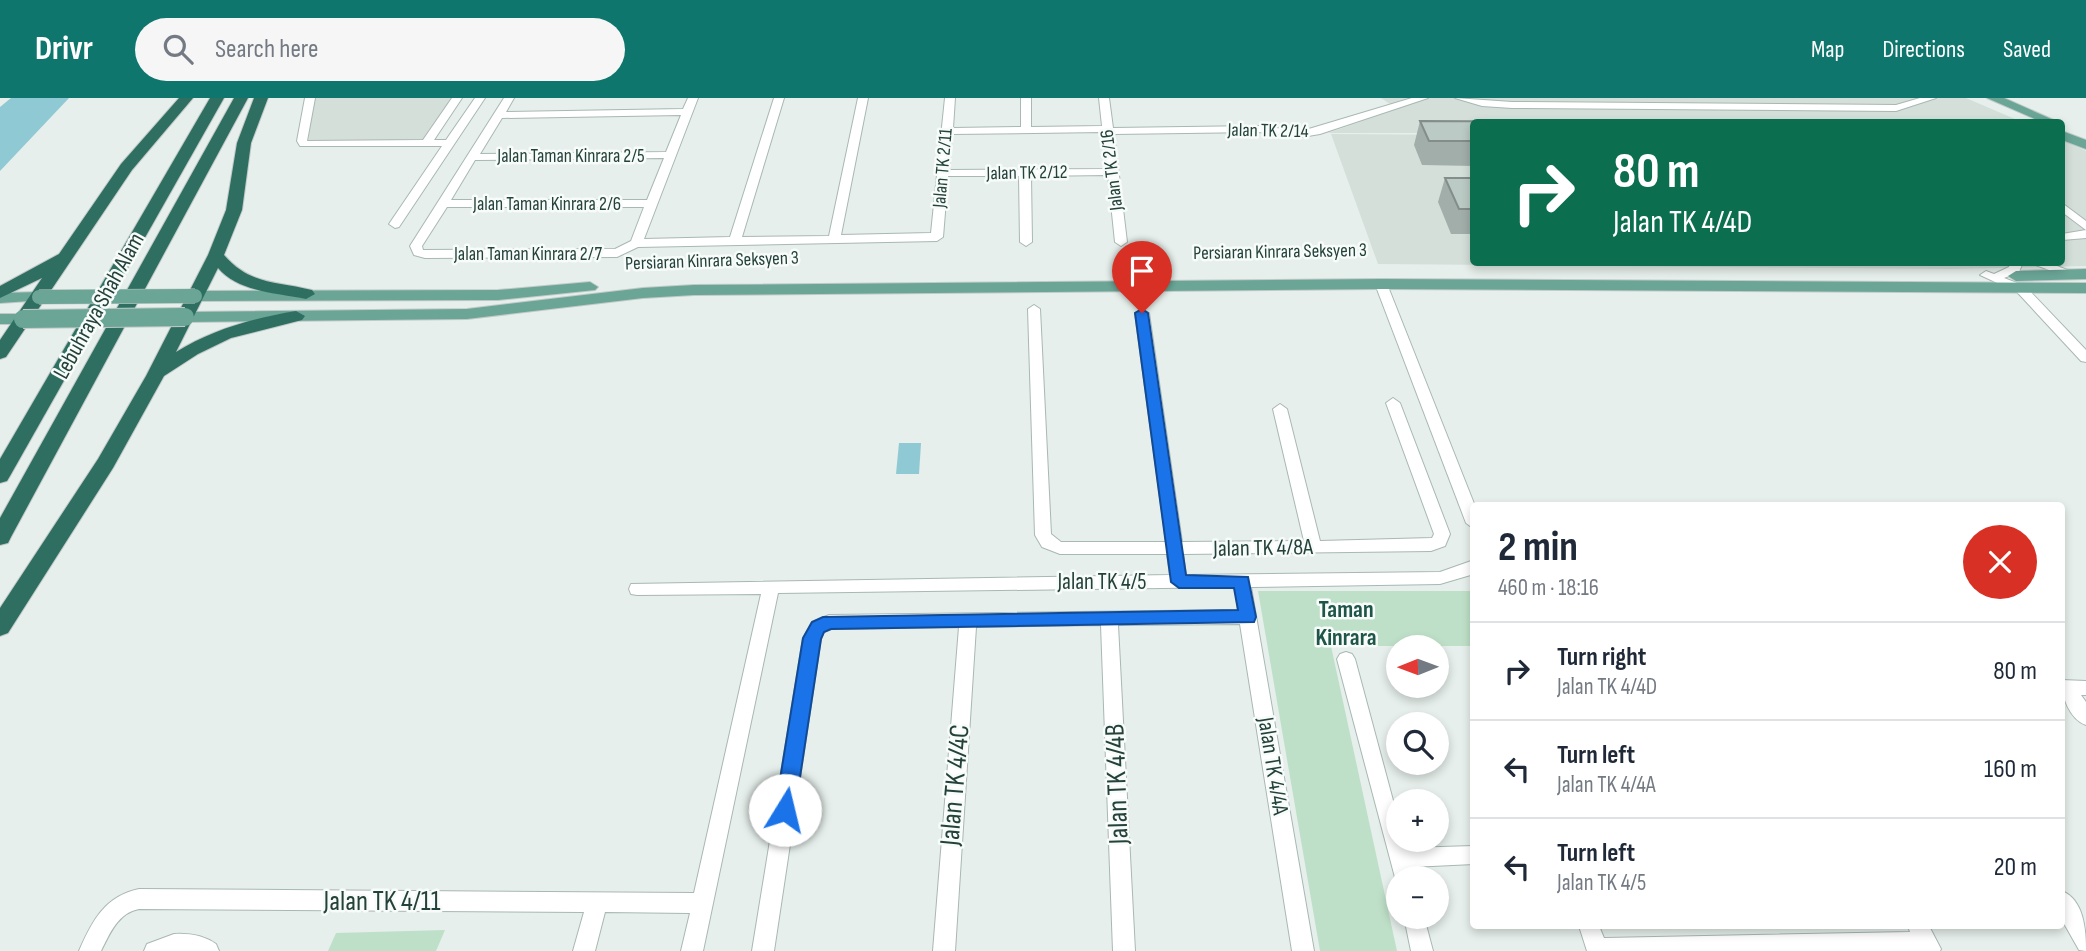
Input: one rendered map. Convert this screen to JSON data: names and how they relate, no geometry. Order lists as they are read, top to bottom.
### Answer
{
  "streets": {
    "highway": ["Lebuhraya Shah Alam"],
    "main road": ["Persiaran Kinrara Seksyen 3"],
    "street": [
      "Jalan TK 2/14",
      "Jalan Taman Kinrara 2/5",
      "Jalan TK 2/11",
      "Jalan TK 2/16",
      "Jalan TK 2/12",
      "Jalan Taman Kinrara 2/6",
      "Jalan Taman Kinrara 2/7",
      "Jalan TK 4/8A",
      "Jalan TK 4/5",
      "Jalan TK 4/4A",
      "Jalan TK 4/4B",
      "Jalan TK 4/4C",
      "Jalan TK 4/11"
    ]
  },
  "crossings": [
    ["Jalan TK 2/14", "Jalan TK 2/11"],
    ["Jalan TK 2/14", "Jalan TK 2/16"],
    ["Jalan TK 2/11", "Jalan TK 2/12"],
    ["Jalan TK 2/11", "Jalan Taman Kinrara 2/7"],
    ["Jalan TK 2/16", "Jalan TK 2/12"],
    ["Jalan Taman Kinrara 2/6", "Jalan Taman Kinrara 2/7"],
    ["Jalan TK 4/5", "Jalan TK 4/4A"]
  ],
  "districts": ["Taman Kinrara"],
  "north": "left",
  "page": {
    "header": "Drivr",
    "search": "Search here",
    "nav": ["Map", "Directions", "Saved"],
    "turn": ["80 m", "Jalan TK 4/4D"],
    "heading": ["2 min", "460 m · 18:16"],
    "list": [
      {
        "name": "Turn right",
        "note": "Jalan TK 4/4D",
        "value": "80 m"
      },
      {
        "name": "Turn left",
        "note": "Jalan TK 4/4A",
        "value": "160 m"
      },
      {
        "name": "Turn left",
        "note": "Jalan TK 4/5",
        "value": "20 m"
      }
    ],
    "map_buttons": ["+", "−"]
  }
}
